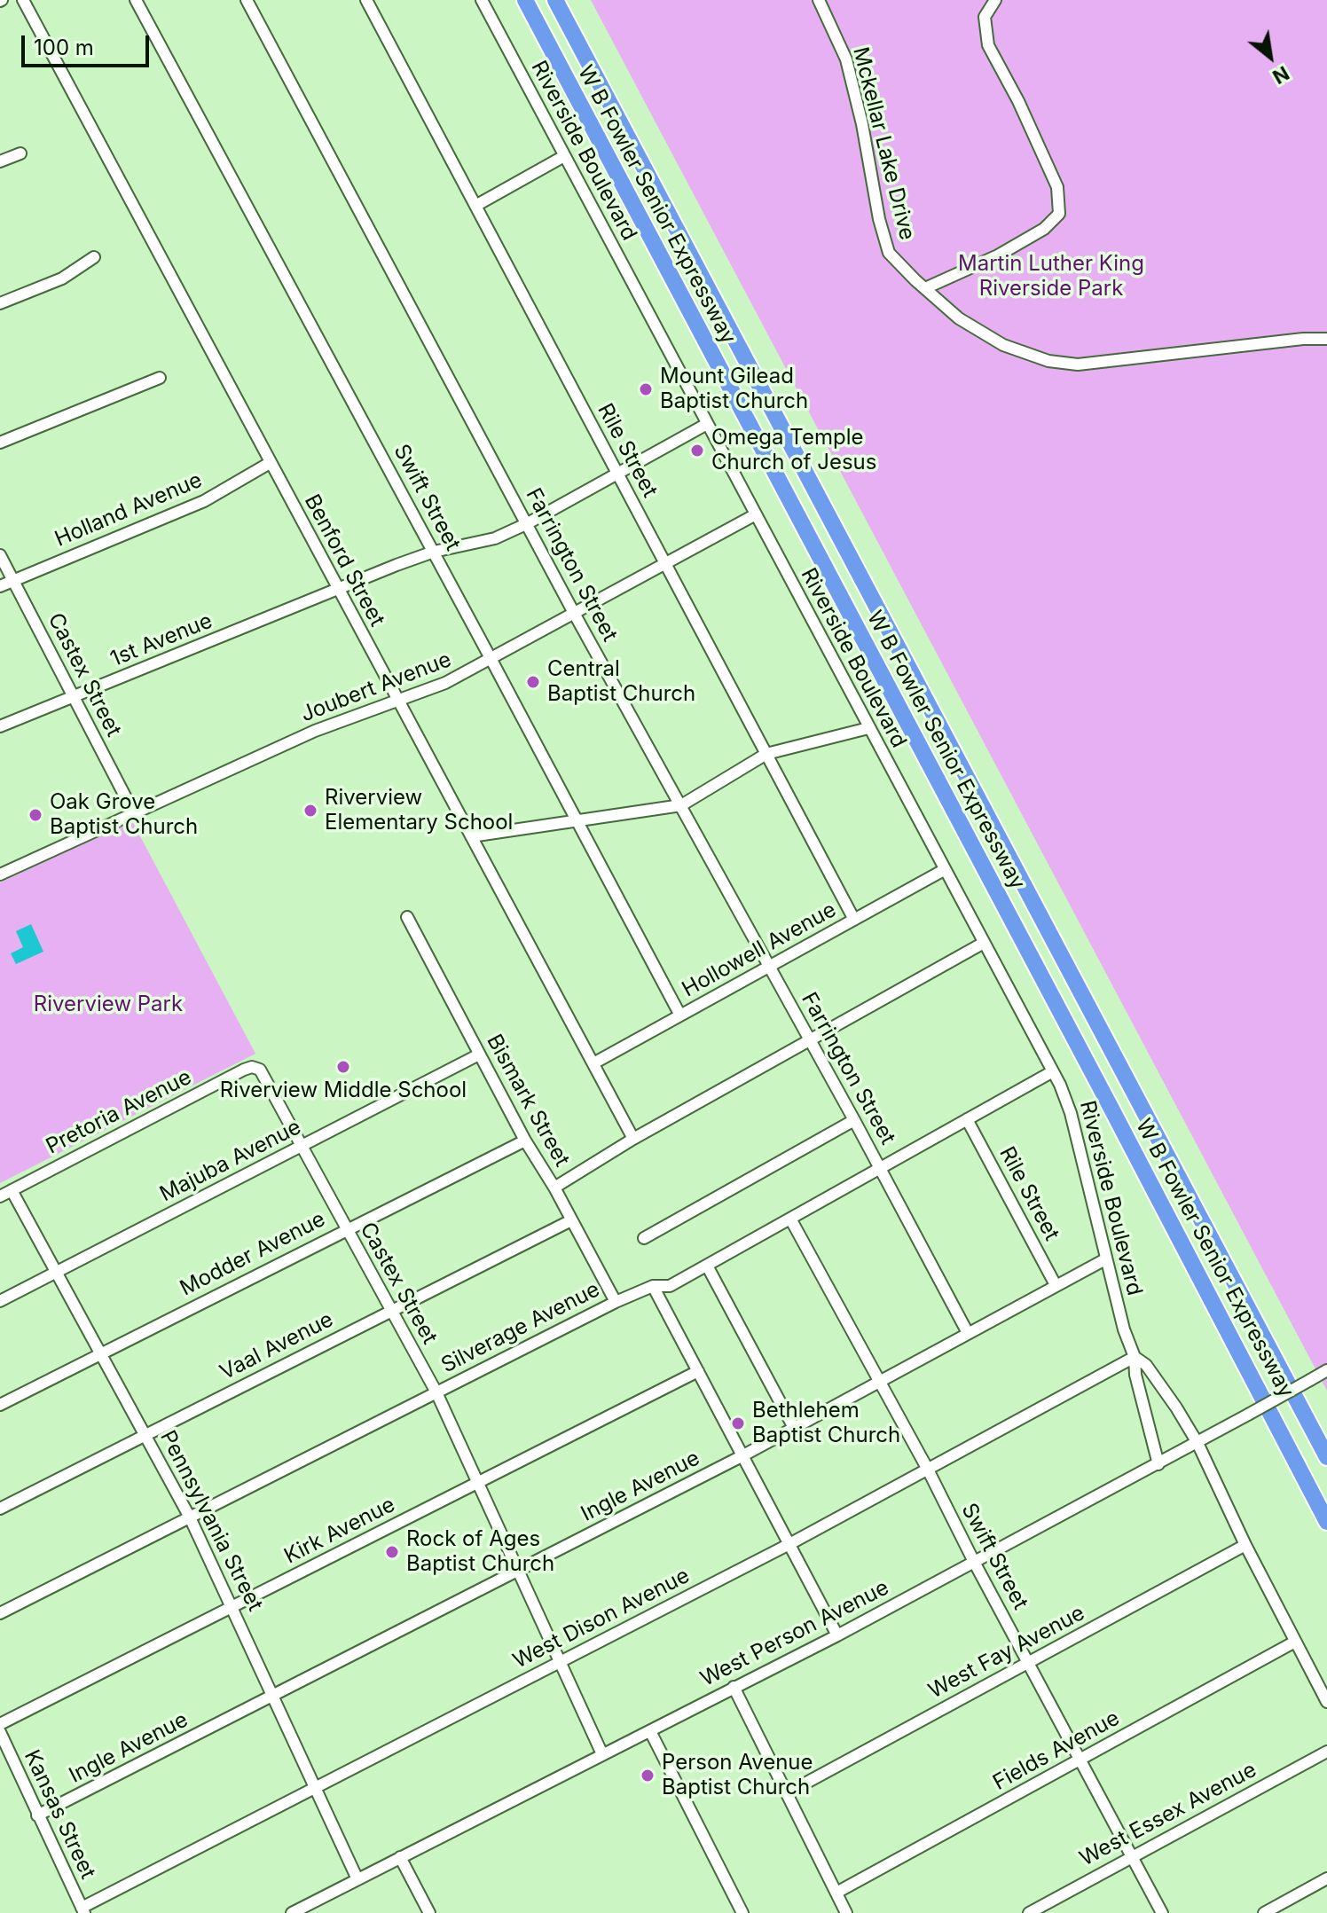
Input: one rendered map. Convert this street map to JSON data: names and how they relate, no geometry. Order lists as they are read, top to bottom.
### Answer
{
  "streets": {
    "highway": ["W B Fowler Senior Expressway"],
    "street": [
      "Mckellar Lake Drive",
      "Riverside Boulevard",
      "Rile Street",
      "Swift Street",
      "Holland Avenue",
      "Benford Street",
      "Farrington Street",
      "1st Avenue",
      "Castex Street",
      "Joubert Avenue",
      "Hollowell Avenue",
      "Bismark Street",
      "Pretoria Avenue",
      "Majuba Avenue",
      "Modder Avenue",
      "Silverage Avenue",
      "Vaal Avenue",
      "Ingle Avenue",
      "Pennsylvania Street",
      "Kirk Avenue",
      "West Dison Avenue",
      "West Person Avenue",
      "West Fay Avenue",
      "Fields Avenue",
      "Kansas Street",
      "West Essex Avenue"
    ]
  },
  "crossings": [
    ["Riverside Boulevard", "1st Avenue"],
    ["Riverside Boulevard", "Joubert Avenue"],
    ["Riverside Boulevard", "Hollowell Avenue"],
    ["Riverside Boulevard", "Silverage Avenue"],
    ["Riverside Boulevard", "Ingle Avenue"],
    ["Riverside Boulevard", "West Dison Avenue"],
    ["Riverside Boulevard", "West Person Avenue"],
    ["Riverside Boulevard", "West Fay Avenue"],
    ["Riverside Boulevard", "Fields Avenue"],
    ["Rile Street", "1st Avenue"],
    ["Rile Street", "Joubert Avenue"],
    ["Rile Street", "Hollowell Avenue"],
    ["Rile Street", "Silverage Avenue"],
    ["Rile Street", "Ingle Avenue"],
    ["Swift Street", "1st Avenue"],
    ["Swift Street", "Joubert Avenue"],
    ["Swift Street", "Hollowell Avenue"],
    ["Swift Street", "Silverage Avenue"],
    ["Swift Street", "Ingle Avenue"],
    ["Swift Street", "West Dison Avenue"],
    ["Swift Street", "West Person Avenue"],
    ["Swift Street", "West Fay Avenue"],
    ["Swift Street", "Fields Avenue"],
    ["Swift Street", "West Essex Avenue"],
    ["Holland Avenue", "Benford Street"],
    ["Holland Avenue", "Castex Street"],
    ["Benford Street", "1st Avenue"],
    ["Benford Street", "Joubert Avenue"],
    ["Benford Street", "Hollowell Avenue"],
    ["Farrington Street", "1st Avenue"],
    ["Farrington Street", "Joubert Avenue"],
    ["Farrington Street", "Hollowell Avenue"],
    ["Farrington Street", "Silverage Avenue"],
    ["Farrington Street", "Ingle Avenue"],
    ["1st Avenue", "Castex Street"],
    ["Castex Street", "Joubert Avenue"],
    ["Castex Street", "Pretoria Avenue"],
    ["Castex Street", "Majuba Avenue"],
    ["Castex Street", "Modder Avenue"],
    ["Castex Street", "Silverage Avenue"],
    ["Castex Street", "Vaal Avenue"],
    ["Castex Street", "Ingle Avenue"],
    ["Castex Street", "Kirk Avenue"],
    ["Castex Street", "West Dison Avenue"],
    ["Castex Street", "West Person Avenue"],
    ["Bismark Street", "Majuba Avenue"],
    ["Bismark Street", "Modder Avenue"],
    ["Bismark Street", "Silverage Avenue"],
    ["Bismark Street", "Vaal Avenue"],
    ["Pretoria Avenue", "Pennsylvania Street"],
    ["Majuba Avenue", "Pennsylvania Street"],
    ["Modder Avenue", "Pennsylvania Street"],
    ["Silverage Avenue", "Pennsylvania Street"],
    ["Vaal Avenue", "Pennsylvania Street"],
    ["Ingle Avenue", "Pennsylvania Street"],
    ["Ingle Avenue", "Kansas Street"],
    ["Pennsylvania Street", "Kirk Avenue"],
    ["Pennsylvania Street", "West Dison Avenue"],
    ["Pennsylvania Street", "West Person Avenue"],
    ["West Dison Avenue", "Kansas Street"]
  ],
  "parks": ["Martin Luther King Riverside Park", "Riverview Park"],
  "places": [
    "Mount Gilead Baptist Church",
    "Omega Temple Church of Jesus",
    "Central Baptist Church",
    "Riverview Elementary School",
    "Oak Grove Baptist Church",
    "Riverview Middle School",
    "Bethlehem Baptist Church",
    "Rock of Ages Baptist Church",
    "Person Avenue Baptist Church"
  ],
  "scale_bar": "100 m",
  "north": "bottom right"
}
